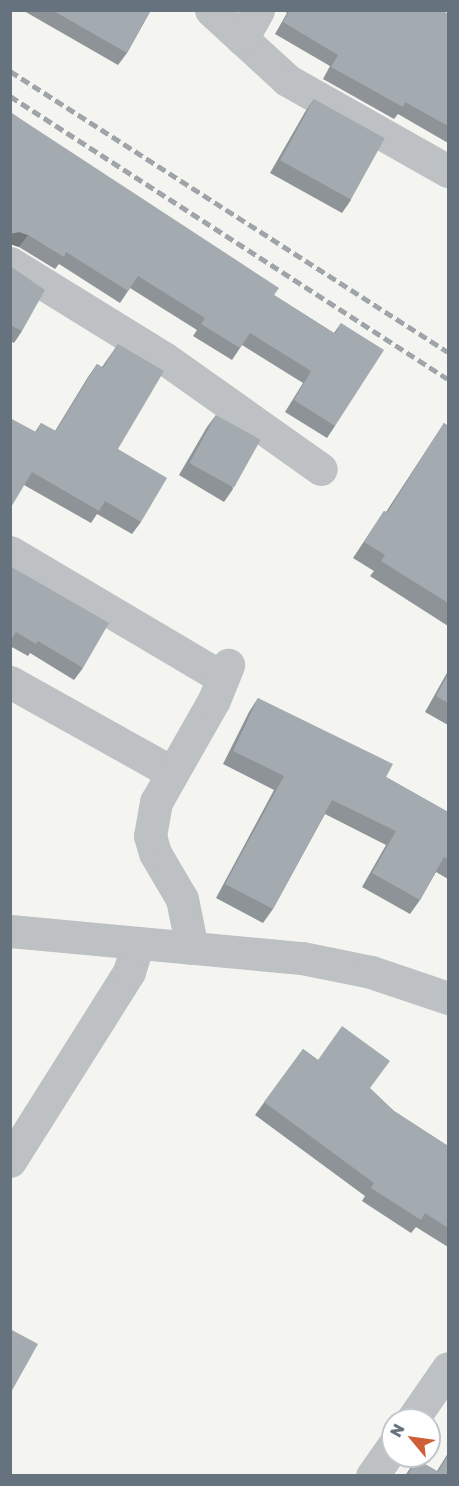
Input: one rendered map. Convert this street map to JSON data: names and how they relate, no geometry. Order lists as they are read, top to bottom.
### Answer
{
  "north": "top left"
}
